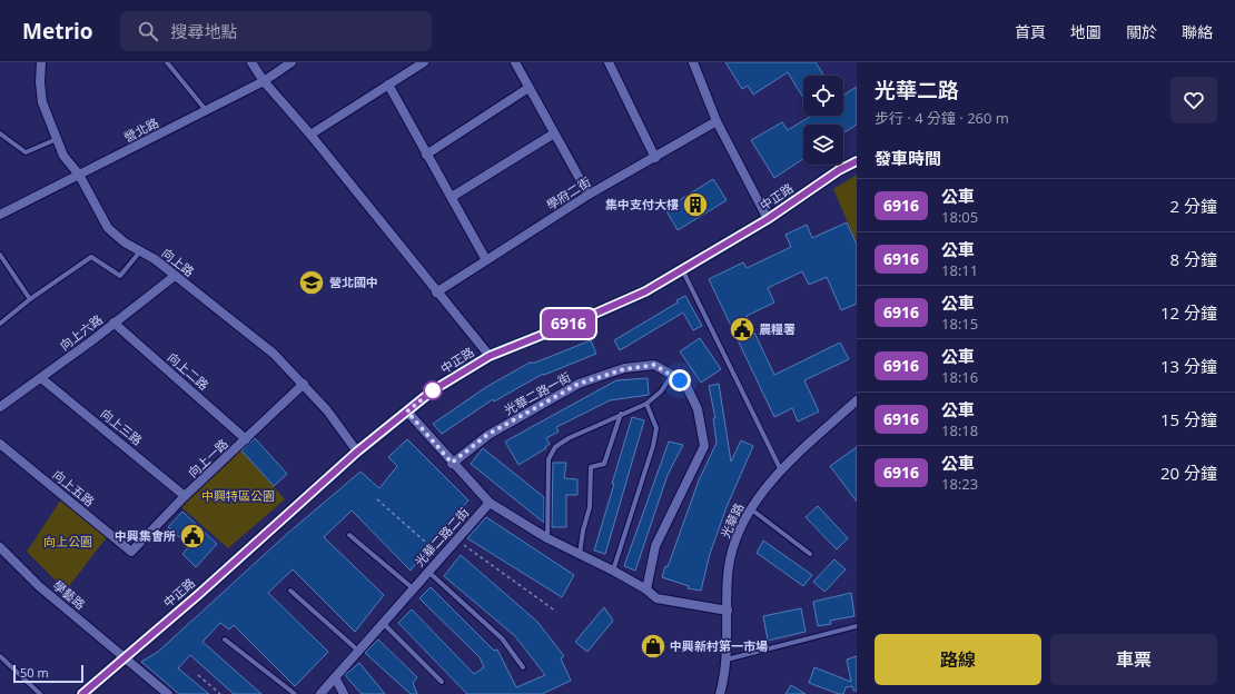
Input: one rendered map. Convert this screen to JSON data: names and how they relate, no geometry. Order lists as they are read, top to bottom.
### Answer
{
  "streets": {
    "main road": ["中正路"],
    "street": [
      "營北路",
      "學府二街",
      "向上路",
      "向上六路",
      "向上二路",
      "光華二路一街",
      "向上三路",
      "向上一路",
      "向上五路",
      "光華路",
      "光華二路二街",
      "學藝路"
    ]
  },
  "crossings": [
    ["營北路", "向上路"],
    ["中正路", "向上路"],
    ["中正路", "學藝路"],
    ["向上路", "向上六路"],
    ["向上路", "向上一路"],
    ["向上六路", "向上二路"],
    ["向上六路", "向上三路"],
    ["向上二路", "向上一路"],
    ["向上三路", "向上一路"],
    ["向上一路", "向上五路"]
  ],
  "parks": ["中興特區公園", "向上公園"],
  "places": {
    "building": ["集中支付大樓"],
    "school or university": ["營北國中"],
    "public building": ["農糧署", "中興集會所"],
    "shop": ["中興新村第一市場"]
  },
  "lines": ["bus line 6916"],
  "scale_bar": "50 m",
  "page": {
    "header": "Metrio",
    "search": "搜尋地點",
    "nav": [
      "首頁",
      "地圖",
      "關於",
      "聯絡"
    ],
    "on_map": "6916",
    "heading": [
      ["光華二路", "步行 · 4 分鐘 · 260 m"],
      "發車時間"
    ],
    "list": [
      {
        "mark": "6916",
        "name": "公車",
        "note": "18:05",
        "value": "2 分鐘"
      },
      {
        "mark": "6916",
        "name": "公車",
        "note": "18:11",
        "value": "8 分鐘"
      },
      {
        "mark": "6916",
        "name": "公車",
        "note": "18:15",
        "value": "12 分鐘"
      },
      {
        "mark": "6916",
        "name": "公車",
        "note": "18:16",
        "value": "13 分鐘"
      },
      {
        "mark": "6916",
        "name": "公車",
        "note": "18:18",
        "value": "15 分鐘"
      },
      {
        "mark": "6916",
        "name": "公車",
        "note": "18:23",
        "value": "20 分鐘"
      }
    ],
    "buttons": ["路線", "車票"],
    "scale": "50 m"
  }
}
